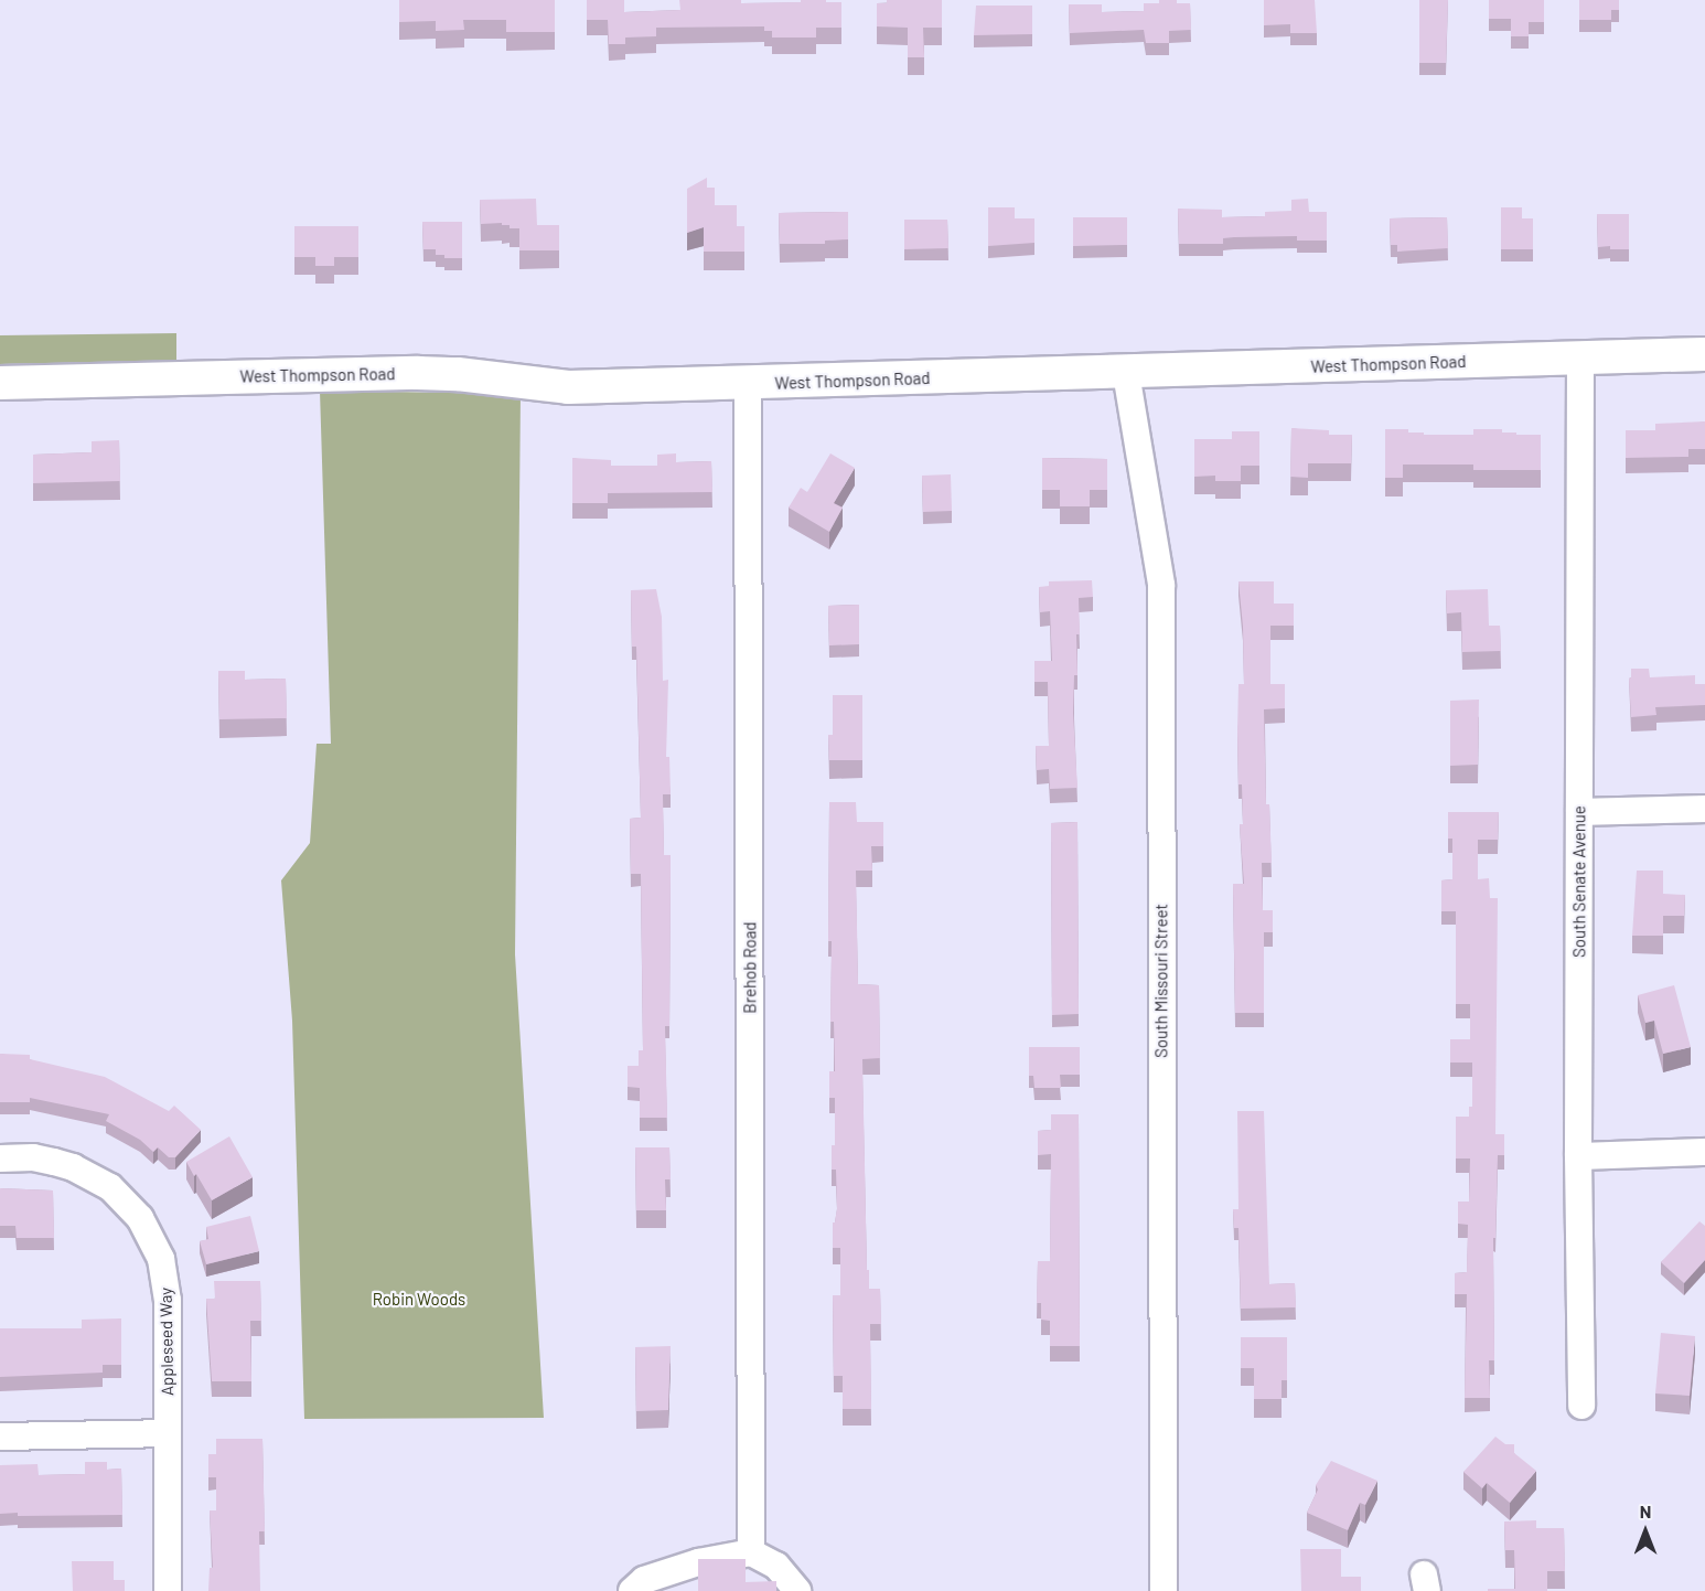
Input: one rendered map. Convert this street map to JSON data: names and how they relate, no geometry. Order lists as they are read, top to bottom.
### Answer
{
  "streets": {
    "main road": ["West Thompson Road"],
    "street": [
      "South Senate Avenue",
      "Brehob Road",
      "South Missouri Street",
      "Appleseed Way"
    ]
  },
  "crossings": [
    ["West Thompson Road", "South Senate Avenue"],
    ["West Thompson Road", "Brehob Road"],
    ["West Thompson Road", "South Missouri Street"]
  ],
  "parks": ["Robin Woods"],
  "north": "top"
}
